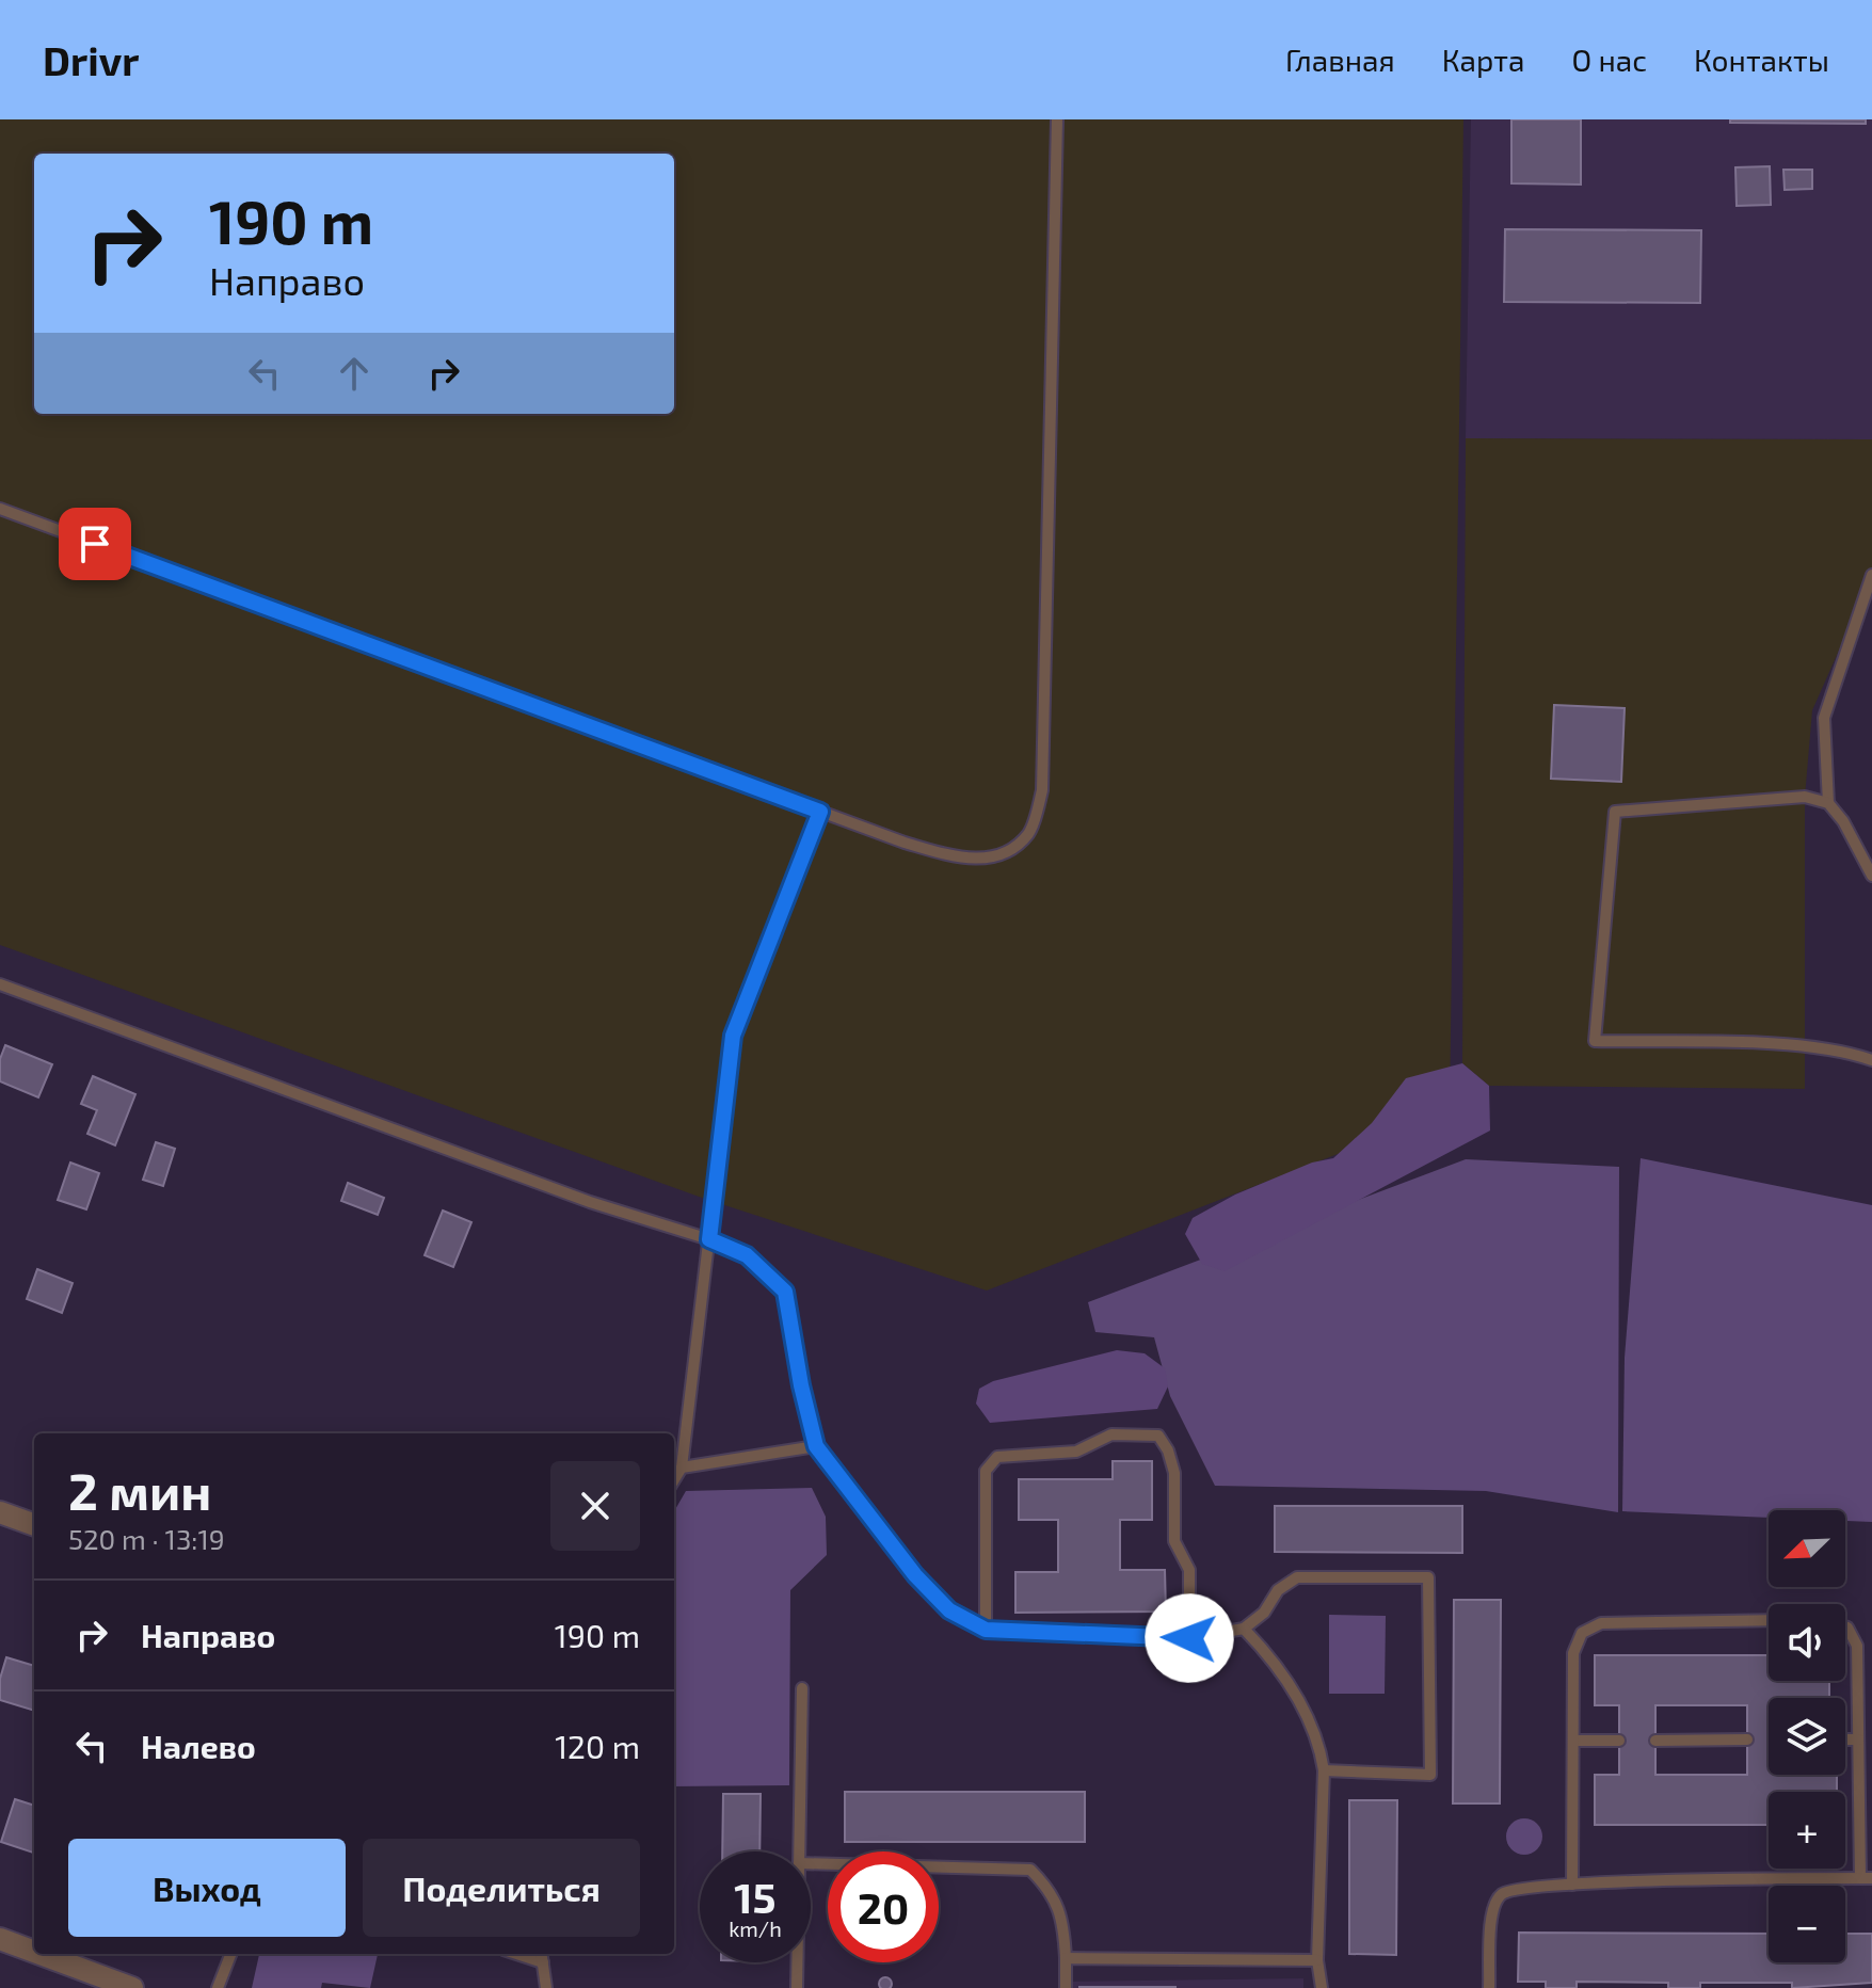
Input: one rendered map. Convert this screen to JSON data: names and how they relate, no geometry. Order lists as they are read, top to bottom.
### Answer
{
  "north": "bottom left",
  "page": {
    "header": "Drivr",
    "nav": [
      "Главная",
      "Карта",
      "О нас",
      "Контакты"
    ],
    "turn": ["190 m", "Направо"],
    "heading": ["2 мин", "520 m · 13:19"],
    "map_buttons": ["+", "−"],
    "list": [
      {
        "name": "Направо",
        "value": "190 m"
      },
      {
        "name": "Налево",
        "value": "120 m"
      }
    ],
    "buttons": ["Выход", "Поделиться"],
    "speed": "15 km/h",
    "limit": "20"
  }
}
